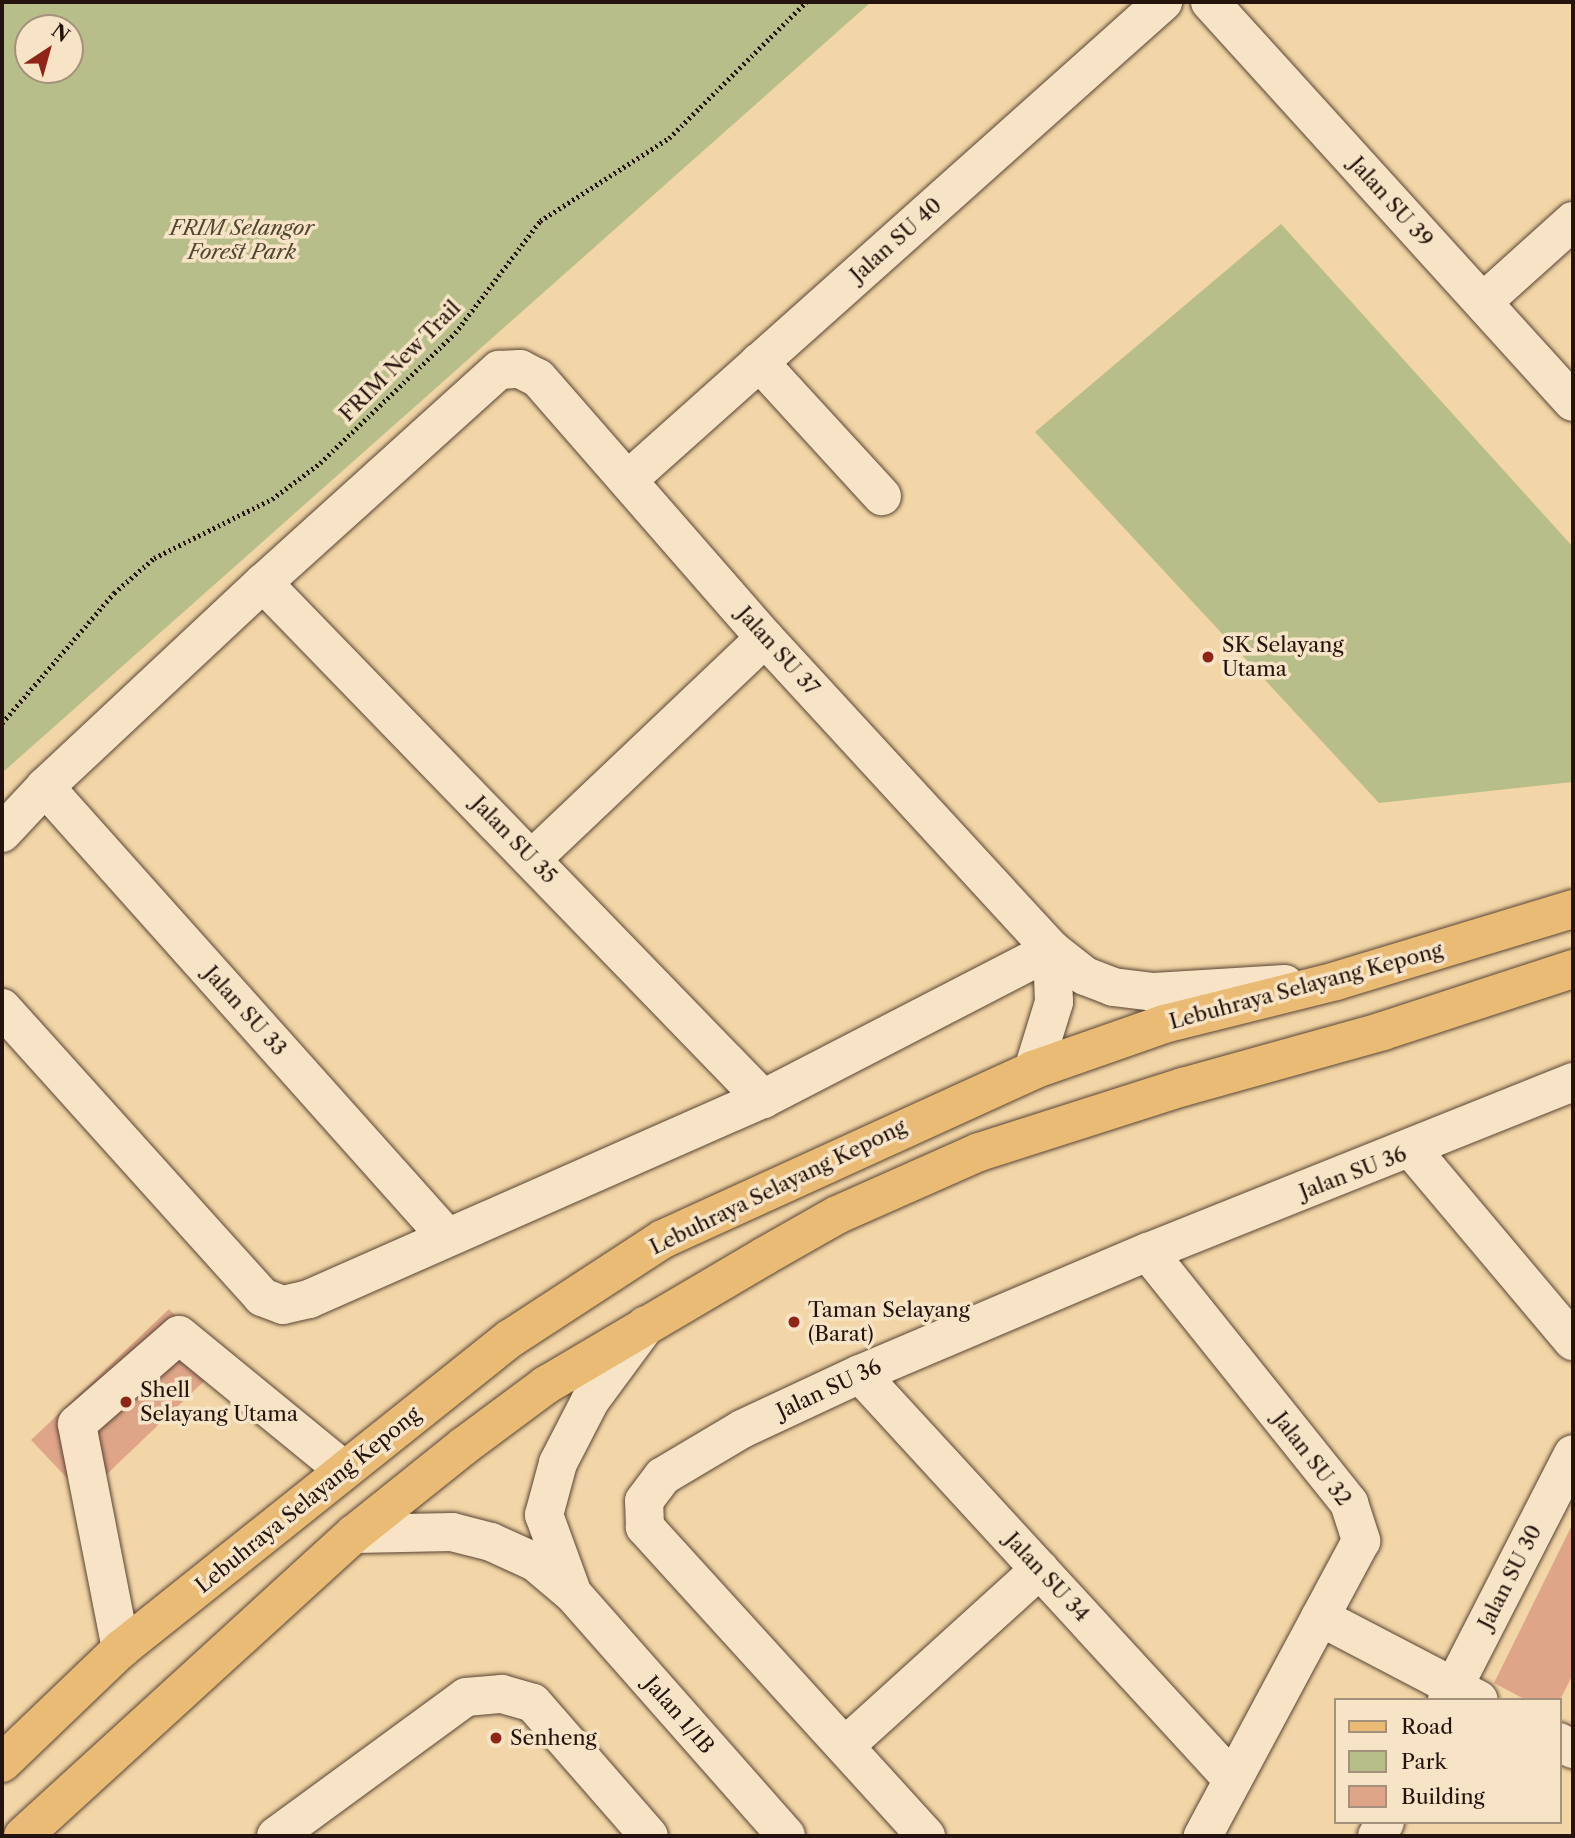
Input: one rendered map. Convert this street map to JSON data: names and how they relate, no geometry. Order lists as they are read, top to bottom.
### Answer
{
  "streets": {
    "main road": ["Lebuhraya Selayang Kepong"],
    "street": [
      "Jalan SU 39",
      "Jalan SU 40",
      "Jalan SU 37",
      "Jalan SU 35",
      "Jalan SU 33",
      "Jalan SU 36",
      "Jalan SU 32",
      "Jalan SU 34",
      "Jalan SU 30",
      "Jalan 1/1B"
    ],
    "path": ["FRIM New Trail"]
  },
  "crossings": [
    ["Jalan SU 40", "Jalan SU 37"],
    ["Jalan SU 37", "Jalan SU 35"],
    ["Jalan SU 37", "Lebuhraya Selayang Kepong"],
    ["Jalan SU 36", "Jalan SU 32"],
    ["Jalan SU 36", "Jalan SU 34"],
    ["Jalan SU 32", "Jalan SU 34"]
  ],
  "parks": ["FRIM Selangor Forest Park"],
  "places": [
    "SK Selayang Utama",
    "Taman Selayang (Barat)",
    "Shell Selayang Utama",
    "Senheng"
  ],
  "legend": ["Road", "Park", "Building"],
  "north": "top right"
}
